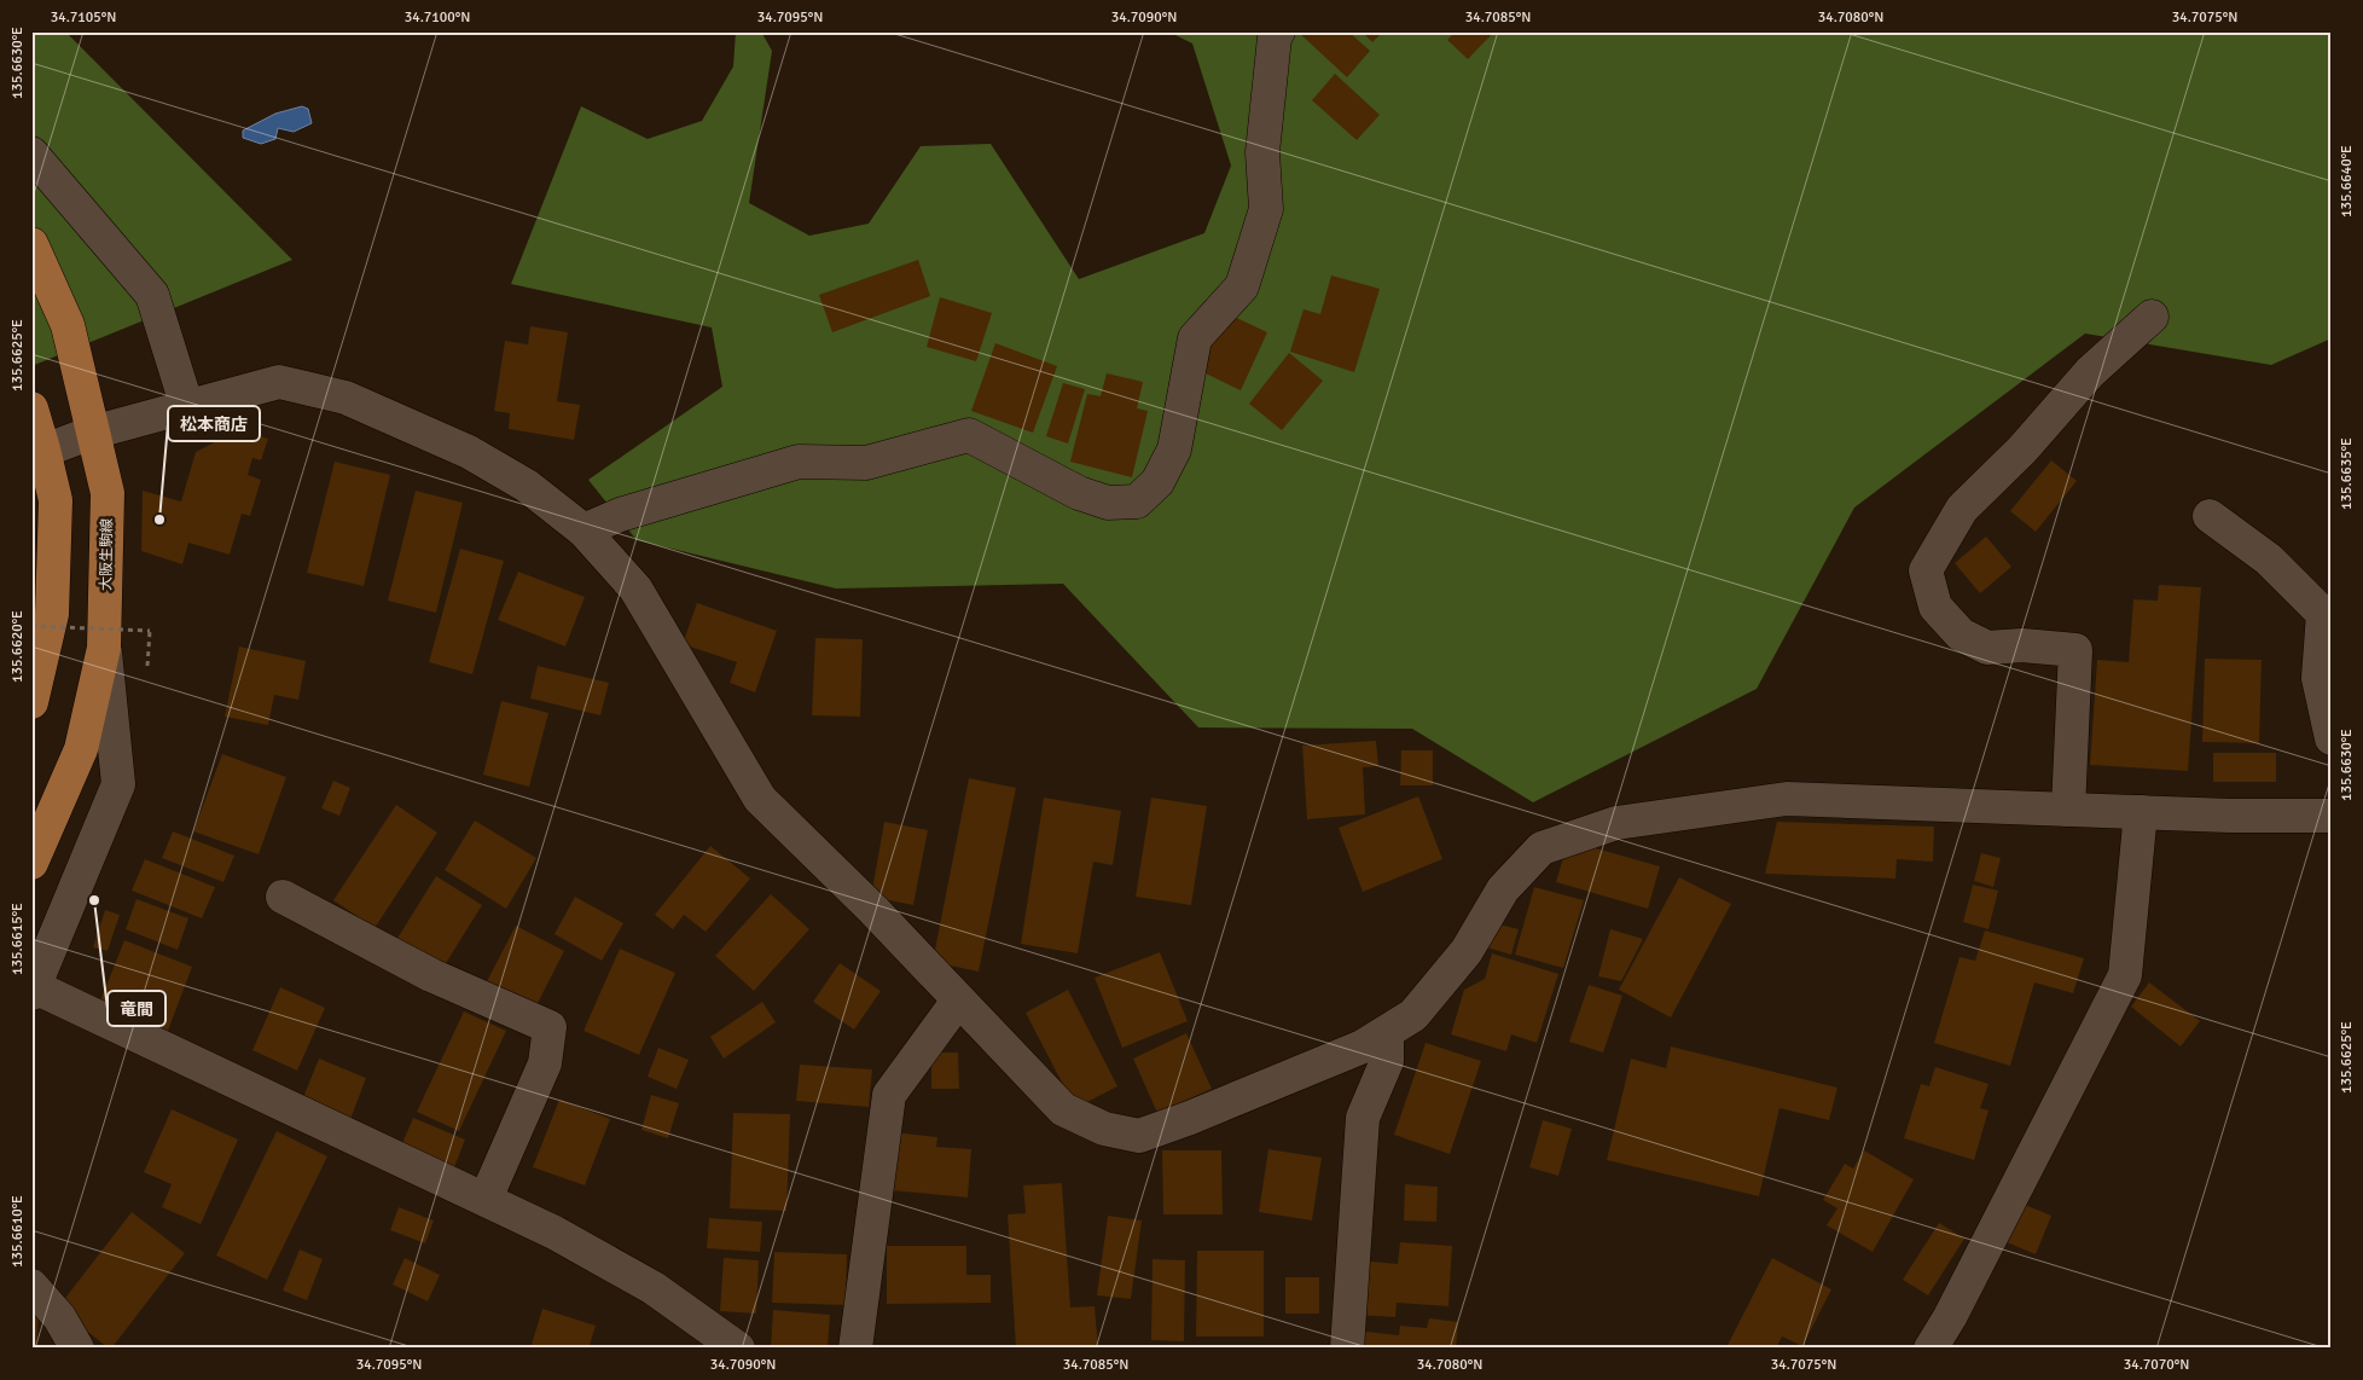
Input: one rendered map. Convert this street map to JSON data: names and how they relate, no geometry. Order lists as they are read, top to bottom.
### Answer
{
  "streets": {
    "main road": ["大阪生駒線"]
  },
  "places": ["松本商店", "竜間"],
  "coordinates": [
    "34.7105°N",
    "34.7100°N",
    "34.7095°N",
    "34.7090°N",
    "34.7085°N",
    "34.7080°N",
    "34.7075°N",
    "135.6630°E",
    "135.6640°E",
    "135.6625°E",
    "135.6635°E",
    "135.6620°E",
    "135.6615°E",
    "135.6610°E",
    "34.7070°N"
  ]
}
